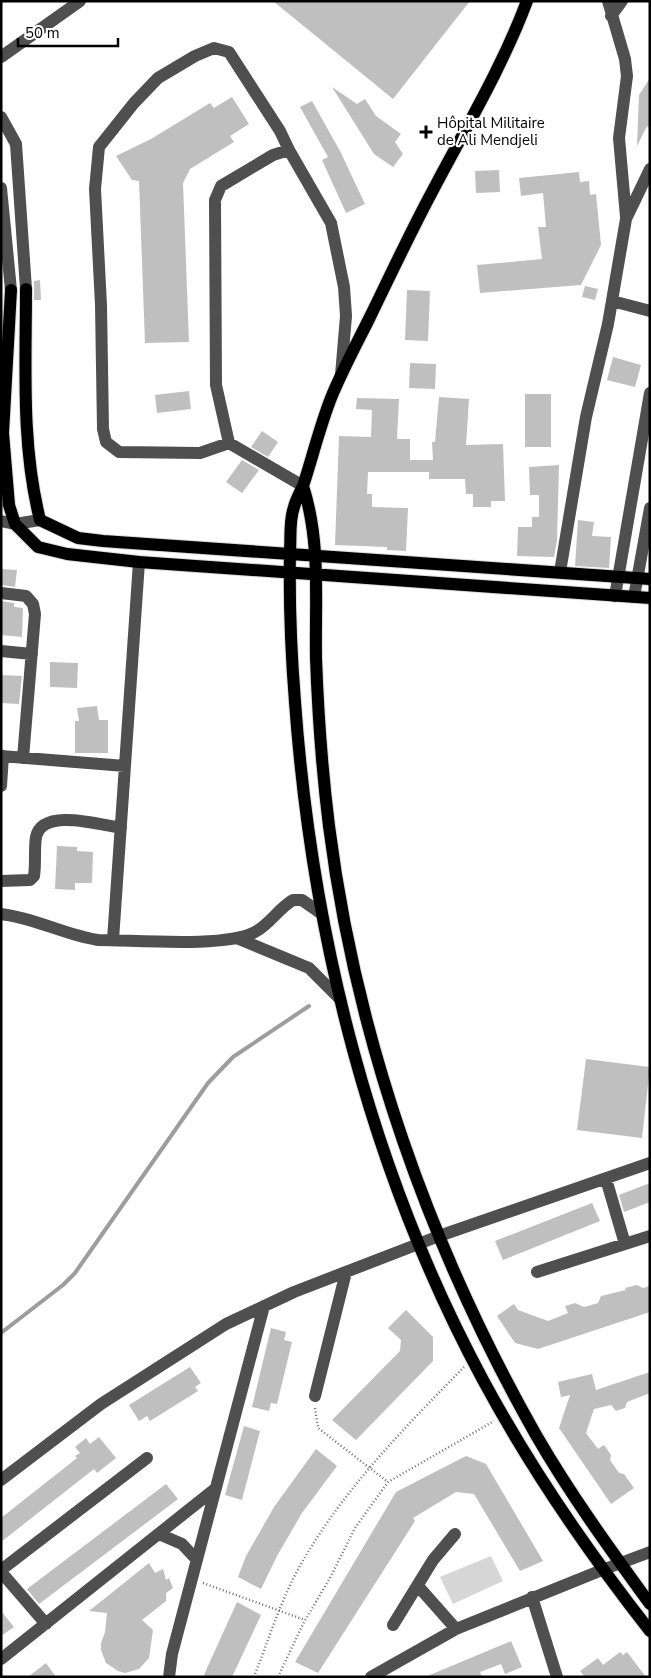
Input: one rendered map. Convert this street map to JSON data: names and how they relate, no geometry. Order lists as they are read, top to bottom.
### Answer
{
  "places": {
    "health": ["Hôpital Militaire de Ali Mendjeli"]
  },
  "scale_bar": "50 m"
}
